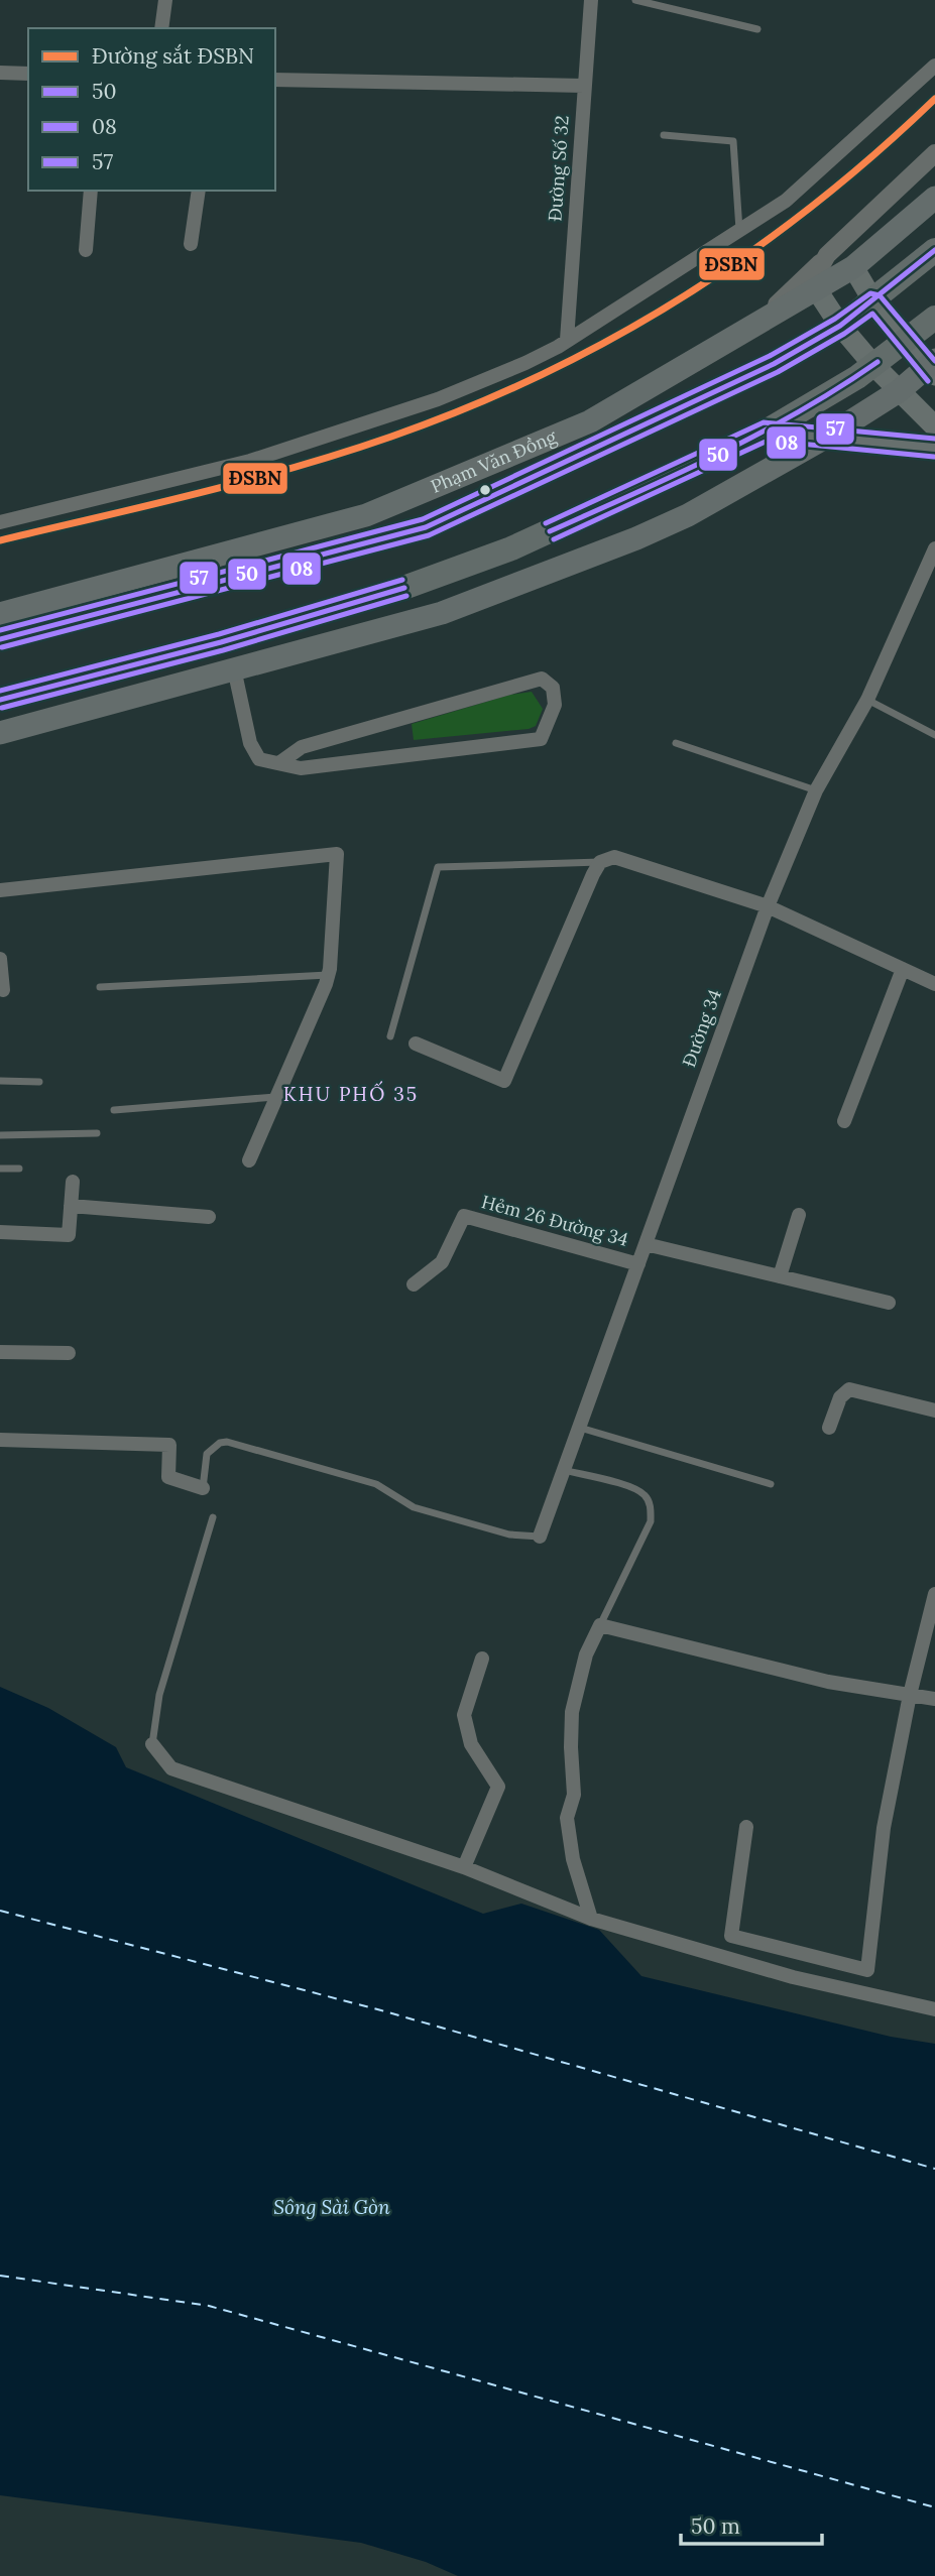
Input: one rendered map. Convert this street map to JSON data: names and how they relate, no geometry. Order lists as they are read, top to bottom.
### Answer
{
  "streets": {
    "highway": ["Phạm Văn Đồng"],
    "street": ["Đường Số 32", "Đường 34", "Hẻm 26 Đường 34"]
  },
  "crossings": [
    ["Đường 34", "Hẻm 26 Đường 34"]
  ],
  "districts": ["KHU PHỐ 35"],
  "water": ["Sông Sài Gòn"],
  "lines": [
    "rail line ĐSBN",
    "transit line 50",
    "transit line 57",
    "transit line 08"
  ],
  "legend": [
    "Đường sắt ĐSBN",
    "50",
    "08",
    "57"
  ],
  "scale_bar": "50 m"
}
